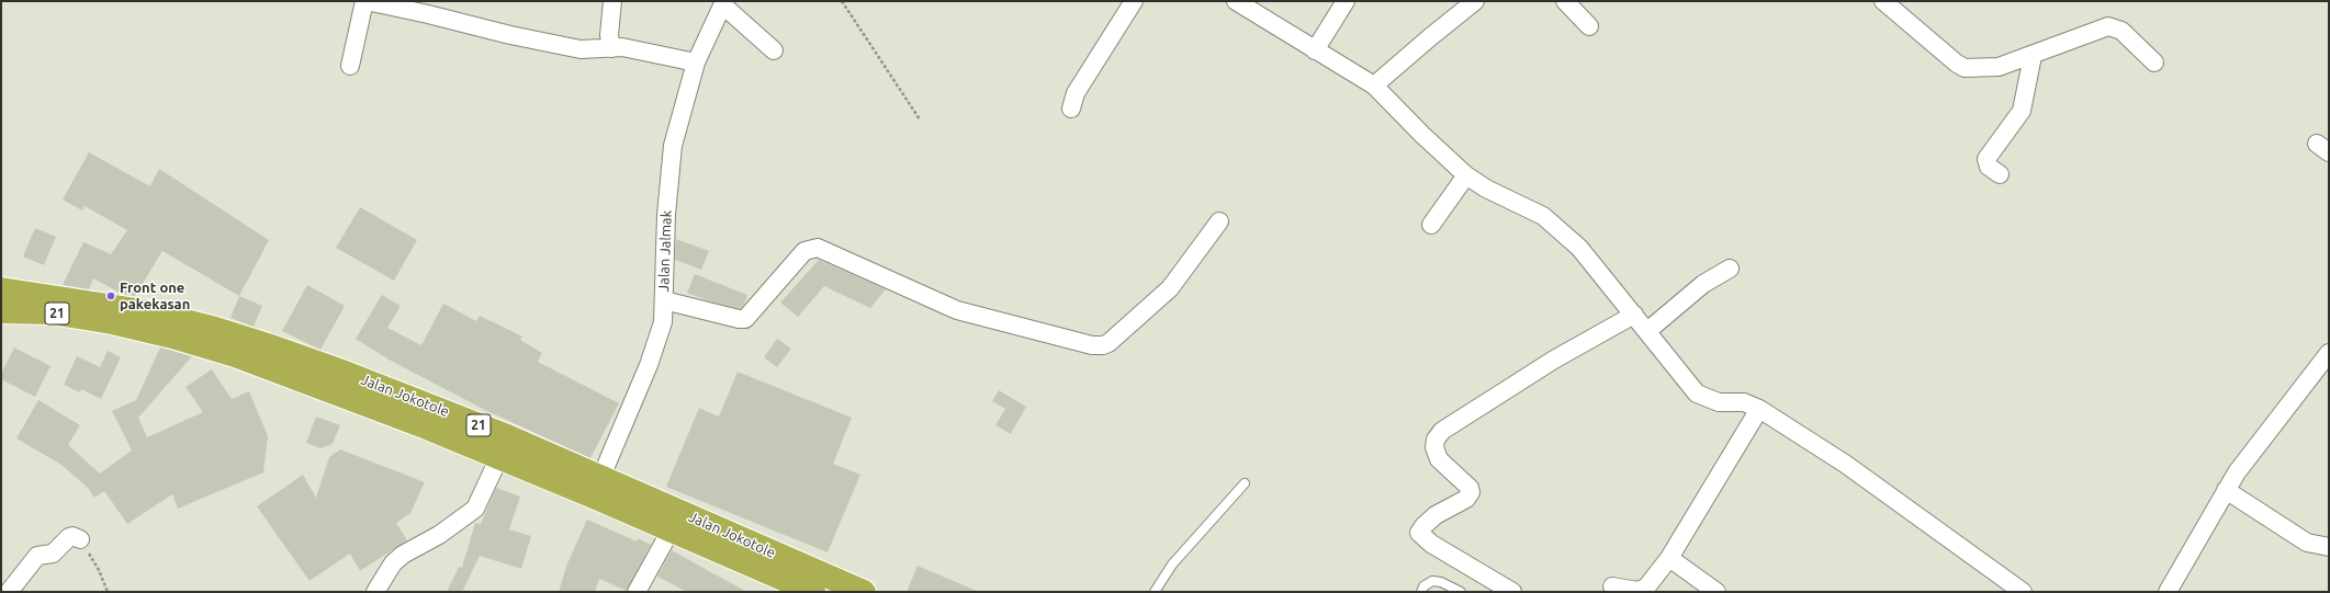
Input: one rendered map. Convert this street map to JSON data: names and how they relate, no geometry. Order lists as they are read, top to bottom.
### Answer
{
  "streets": {
    "highway": ["21", "Jalan Jokotole"],
    "street": ["Jalan Jalmak"]
  },
  "crossings": [
    ["Jalan Jalmak", "Jalan Jokotole"]
  ],
  "places": ["Front one pakekasan"]
}
